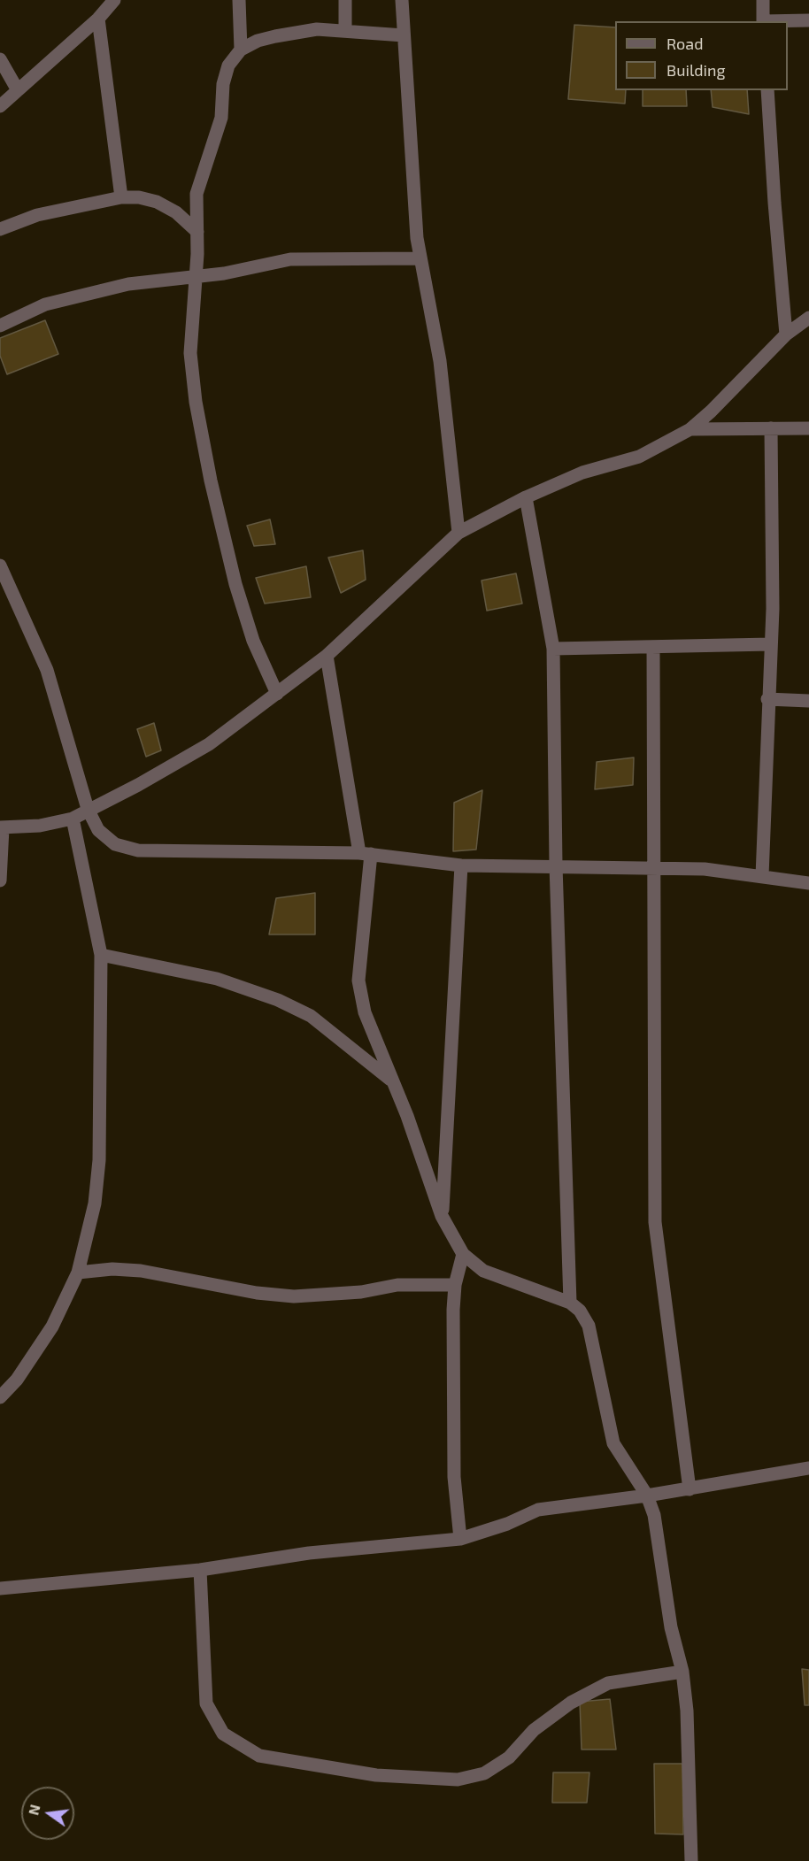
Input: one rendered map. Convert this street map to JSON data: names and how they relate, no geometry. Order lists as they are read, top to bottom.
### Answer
{
  "legend": ["Road", "Building"],
  "north": "left"
}
